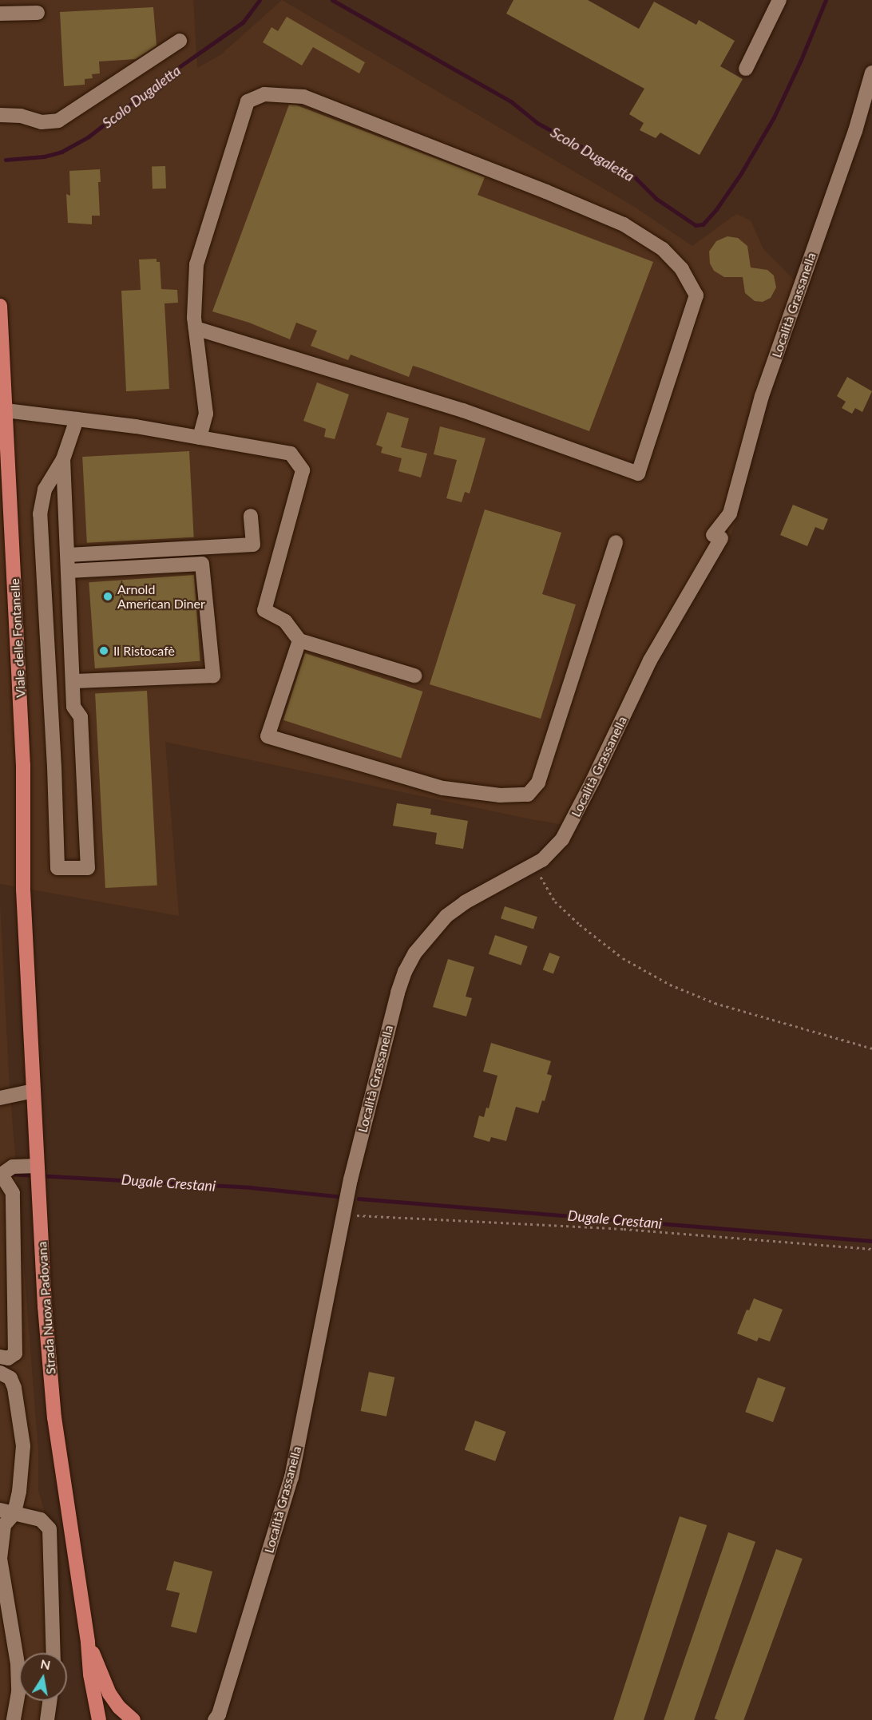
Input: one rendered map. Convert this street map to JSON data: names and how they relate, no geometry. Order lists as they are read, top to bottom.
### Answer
{
  "streets": {
    "main road": ["Viale delle Fontanelle", "Strada Nuova Padovana"],
    "street": ["Località Grassanella"]
  },
  "crossings": [
    ["Viale delle Fontanelle", "Strada Nuova Padovana"]
  ],
  "water": ["Scolo Dugaletta", "Dugale Crestani"],
  "places": ["Arnold American Diner", "Il Ristocafè"],
  "north": "top"
}
